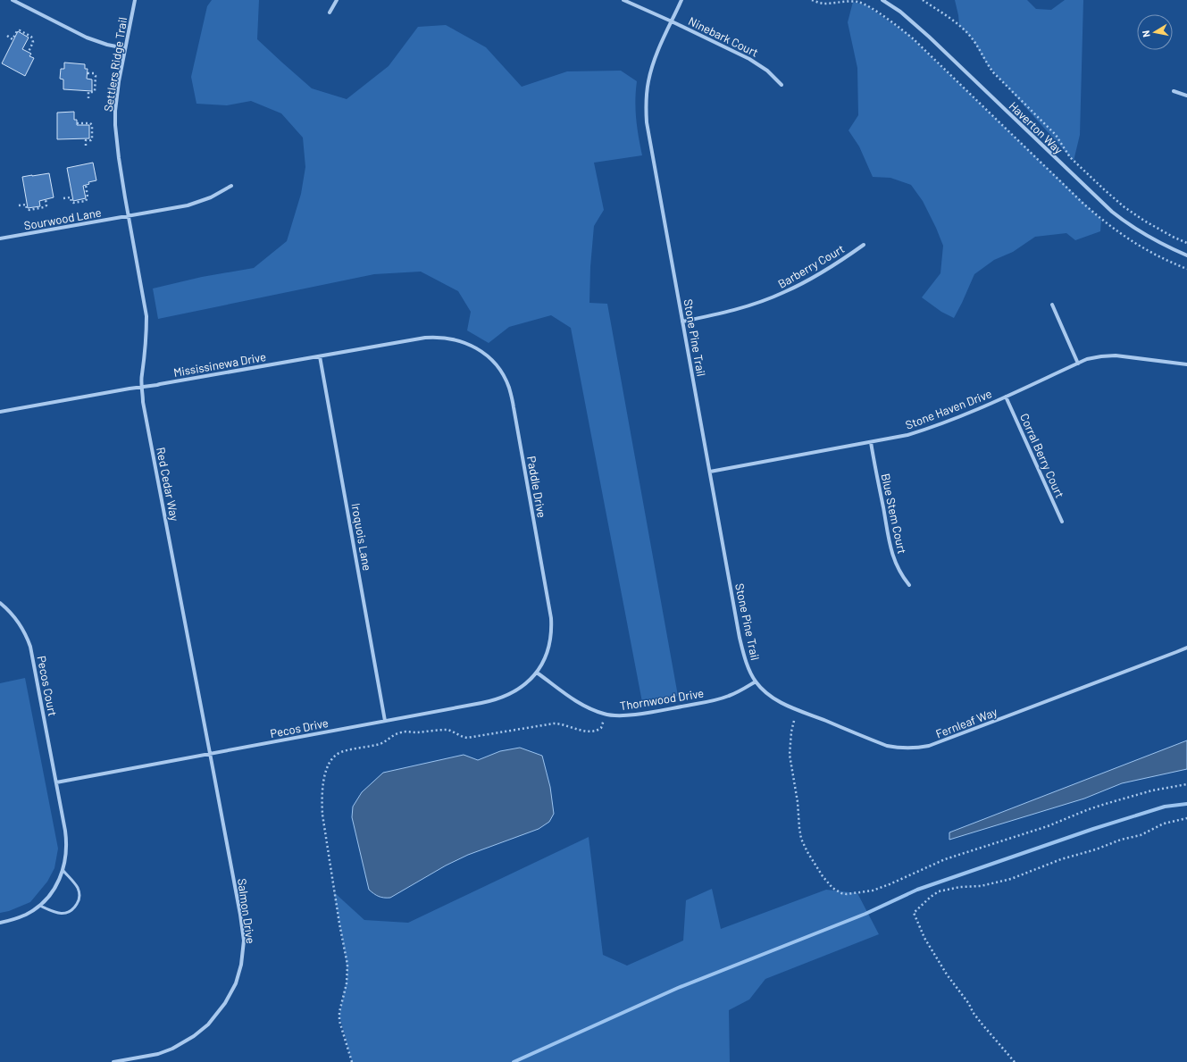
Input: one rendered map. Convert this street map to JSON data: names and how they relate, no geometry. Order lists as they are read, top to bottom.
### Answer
{
  "streets": {
    "street": [
      "Ninebark Court",
      "Settlers Ridge Trail",
      "Haverton Way",
      "Sourwood Lane",
      "Barberry Court",
      "Stone Pine Trail",
      "Mississinewa Drive",
      "Stone Haven Drive",
      "Corral Berry Court",
      "Red Cedar Way",
      "Paddle Drive",
      "Blue Stem Court",
      "Iroquois Lane",
      "Pecos Court",
      "Thornwood Drive",
      "Fernleaf Way",
      "Pecos Drive",
      "Salmon Drive"
    ]
  },
  "crossings": [
    ["Ninebark Court", "Stone Pine Trail"],
    ["Settlers Ridge Trail", "Sourwood Lane"],
    ["Settlers Ridge Trail", "Red Cedar Way"],
    ["Sourwood Lane", "Red Cedar Way"],
    ["Barberry Court", "Stone Pine Trail"],
    ["Stone Pine Trail", "Stone Haven Drive"],
    ["Stone Pine Trail", "Thornwood Drive"],
    ["Stone Pine Trail", "Fernleaf Way"],
    ["Mississinewa Drive", "Red Cedar Way"],
    ["Mississinewa Drive", "Paddle Drive"],
    ["Mississinewa Drive", "Iroquois Lane"],
    ["Stone Haven Drive", "Corral Berry Court"],
    ["Stone Haven Drive", "Blue Stem Court"],
    ["Red Cedar Way", "Pecos Drive"],
    ["Red Cedar Way", "Salmon Drive"],
    ["Paddle Drive", "Thornwood Drive"],
    ["Paddle Drive", "Pecos Drive"],
    ["Iroquois Lane", "Pecos Drive"],
    ["Pecos Court", "Pecos Drive"],
    ["Thornwood Drive", "Fernleaf Way"],
    ["Thornwood Drive", "Pecos Drive"],
    ["Pecos Drive", "Salmon Drive"]
  ],
  "north": "left"
}
